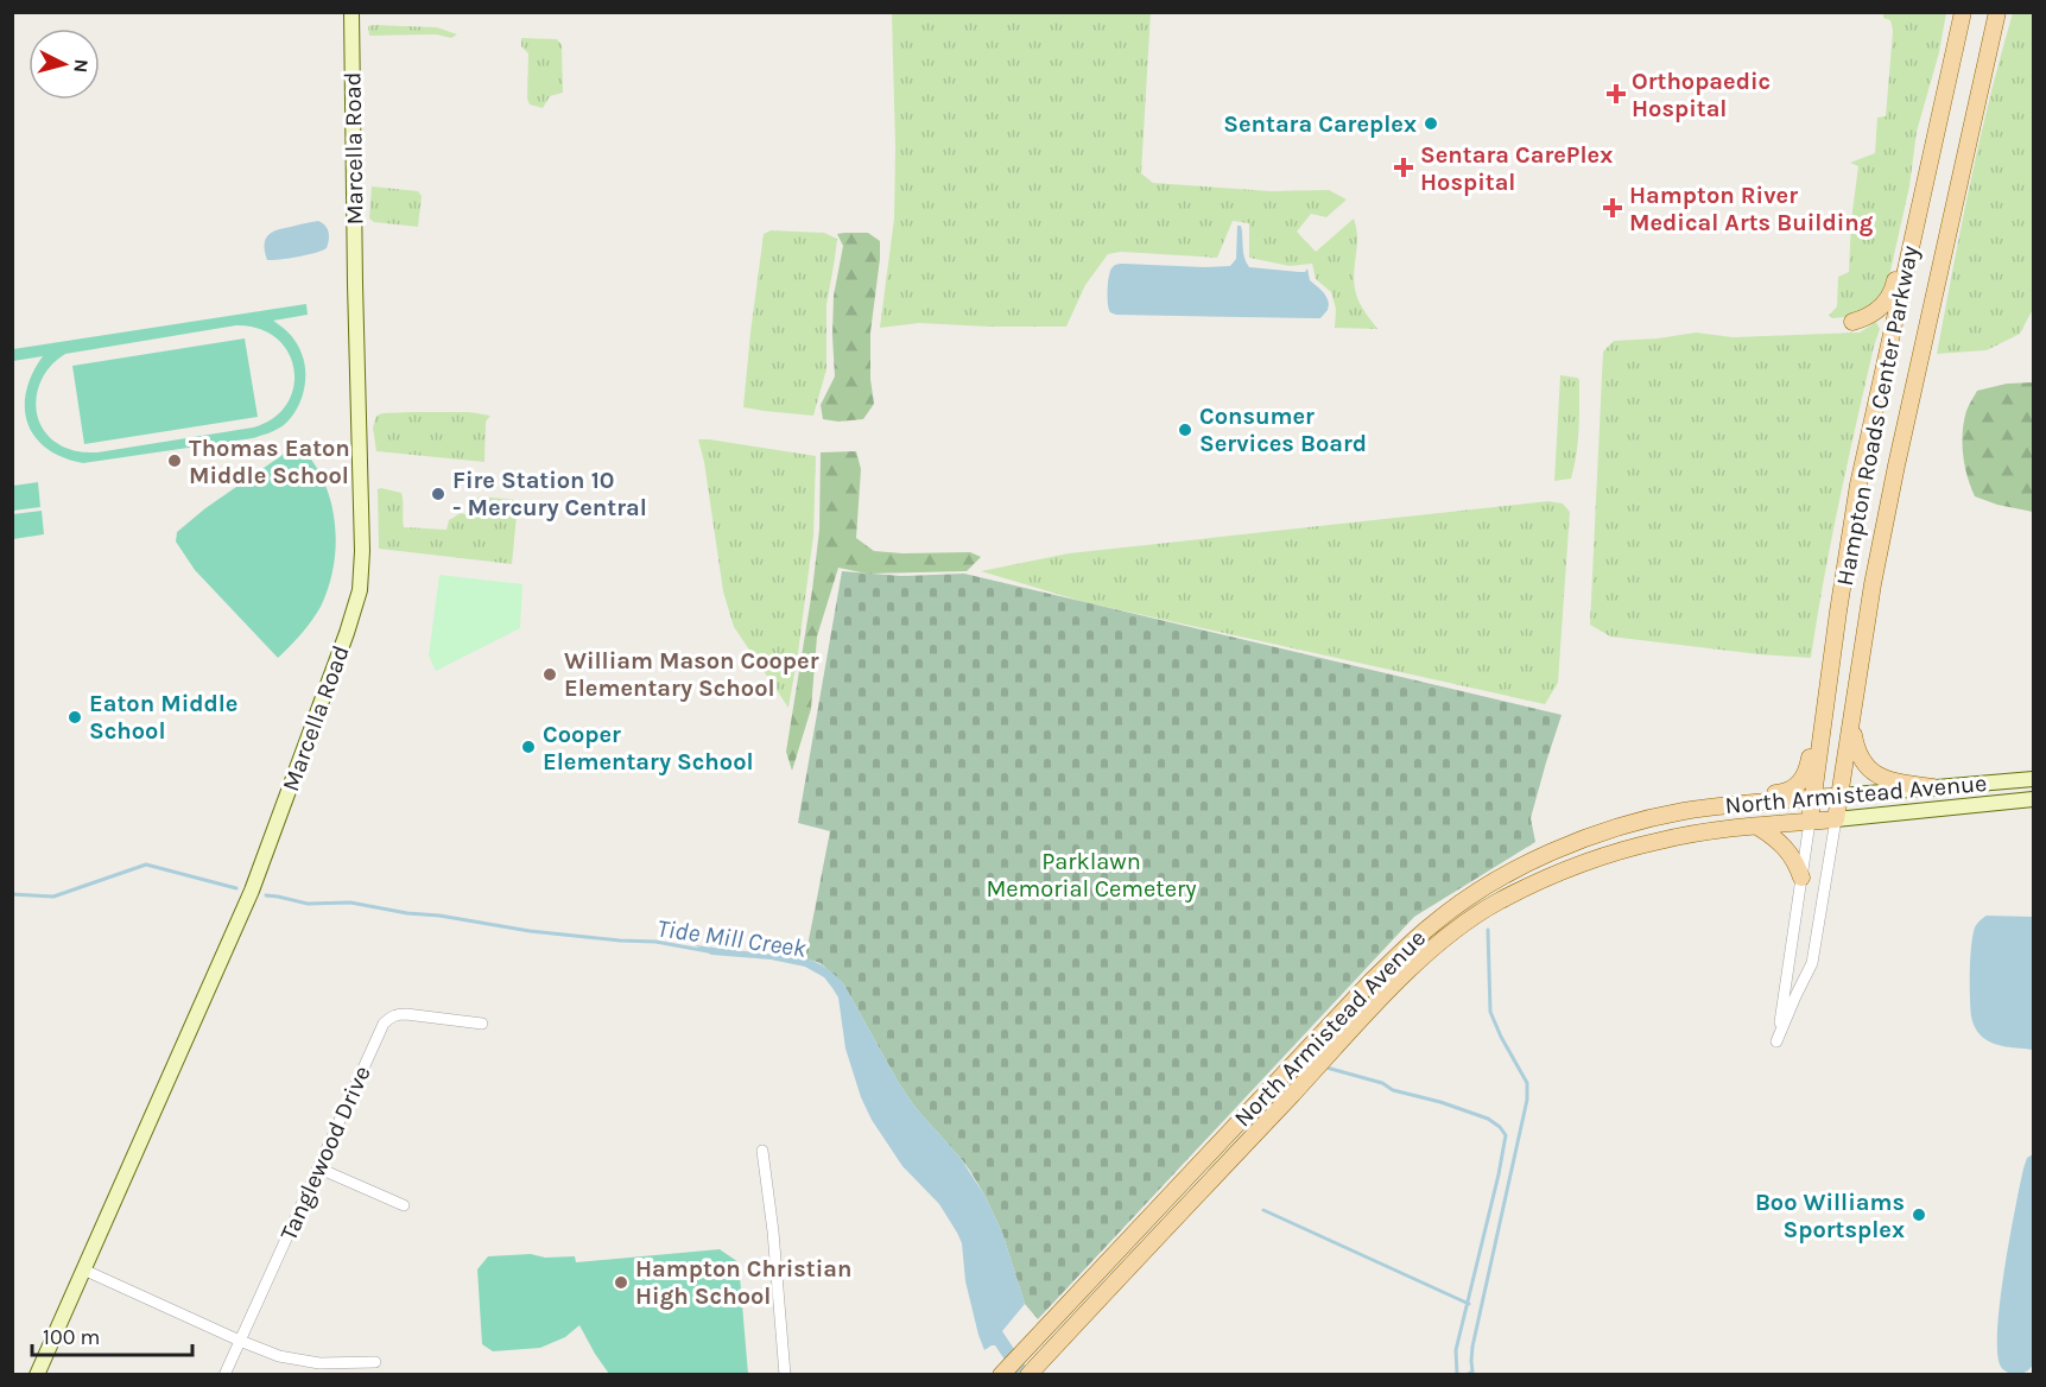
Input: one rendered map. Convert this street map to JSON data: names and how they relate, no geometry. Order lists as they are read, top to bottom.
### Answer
{
  "streets": {
    "main road": ["Hampton Roads Center Parkway", "North Armistead Avenue"],
    "street": ["Marcella Road", "Tanglewood Drive"]
  },
  "crossings": [
    ["Hampton Roads Center Parkway", "North Armistead Avenue"]
  ],
  "water": ["Tide Mill Creek"],
  "parks": ["Parklawn Memorial Cemetery"],
  "places": {
    "health": ["Orthopaedic Hospital", "Sentara CarePlex Hospital", "Hampton River Medical Arts Building"],
    "other": [
      "Sentara Careplex",
      "Consumer Services Board",
      "Thomas Eaton Middle School",
      "Fire Station 10 - Mercury Central",
      "William Mason Cooper Elementary School",
      "Eaton Middle School",
      "Cooper Elementary School",
      "Boo Williams Sportsplex",
      "Hampton Christian High School"
    ]
  },
  "scale_bar": "100 m",
  "north": "right"
}
